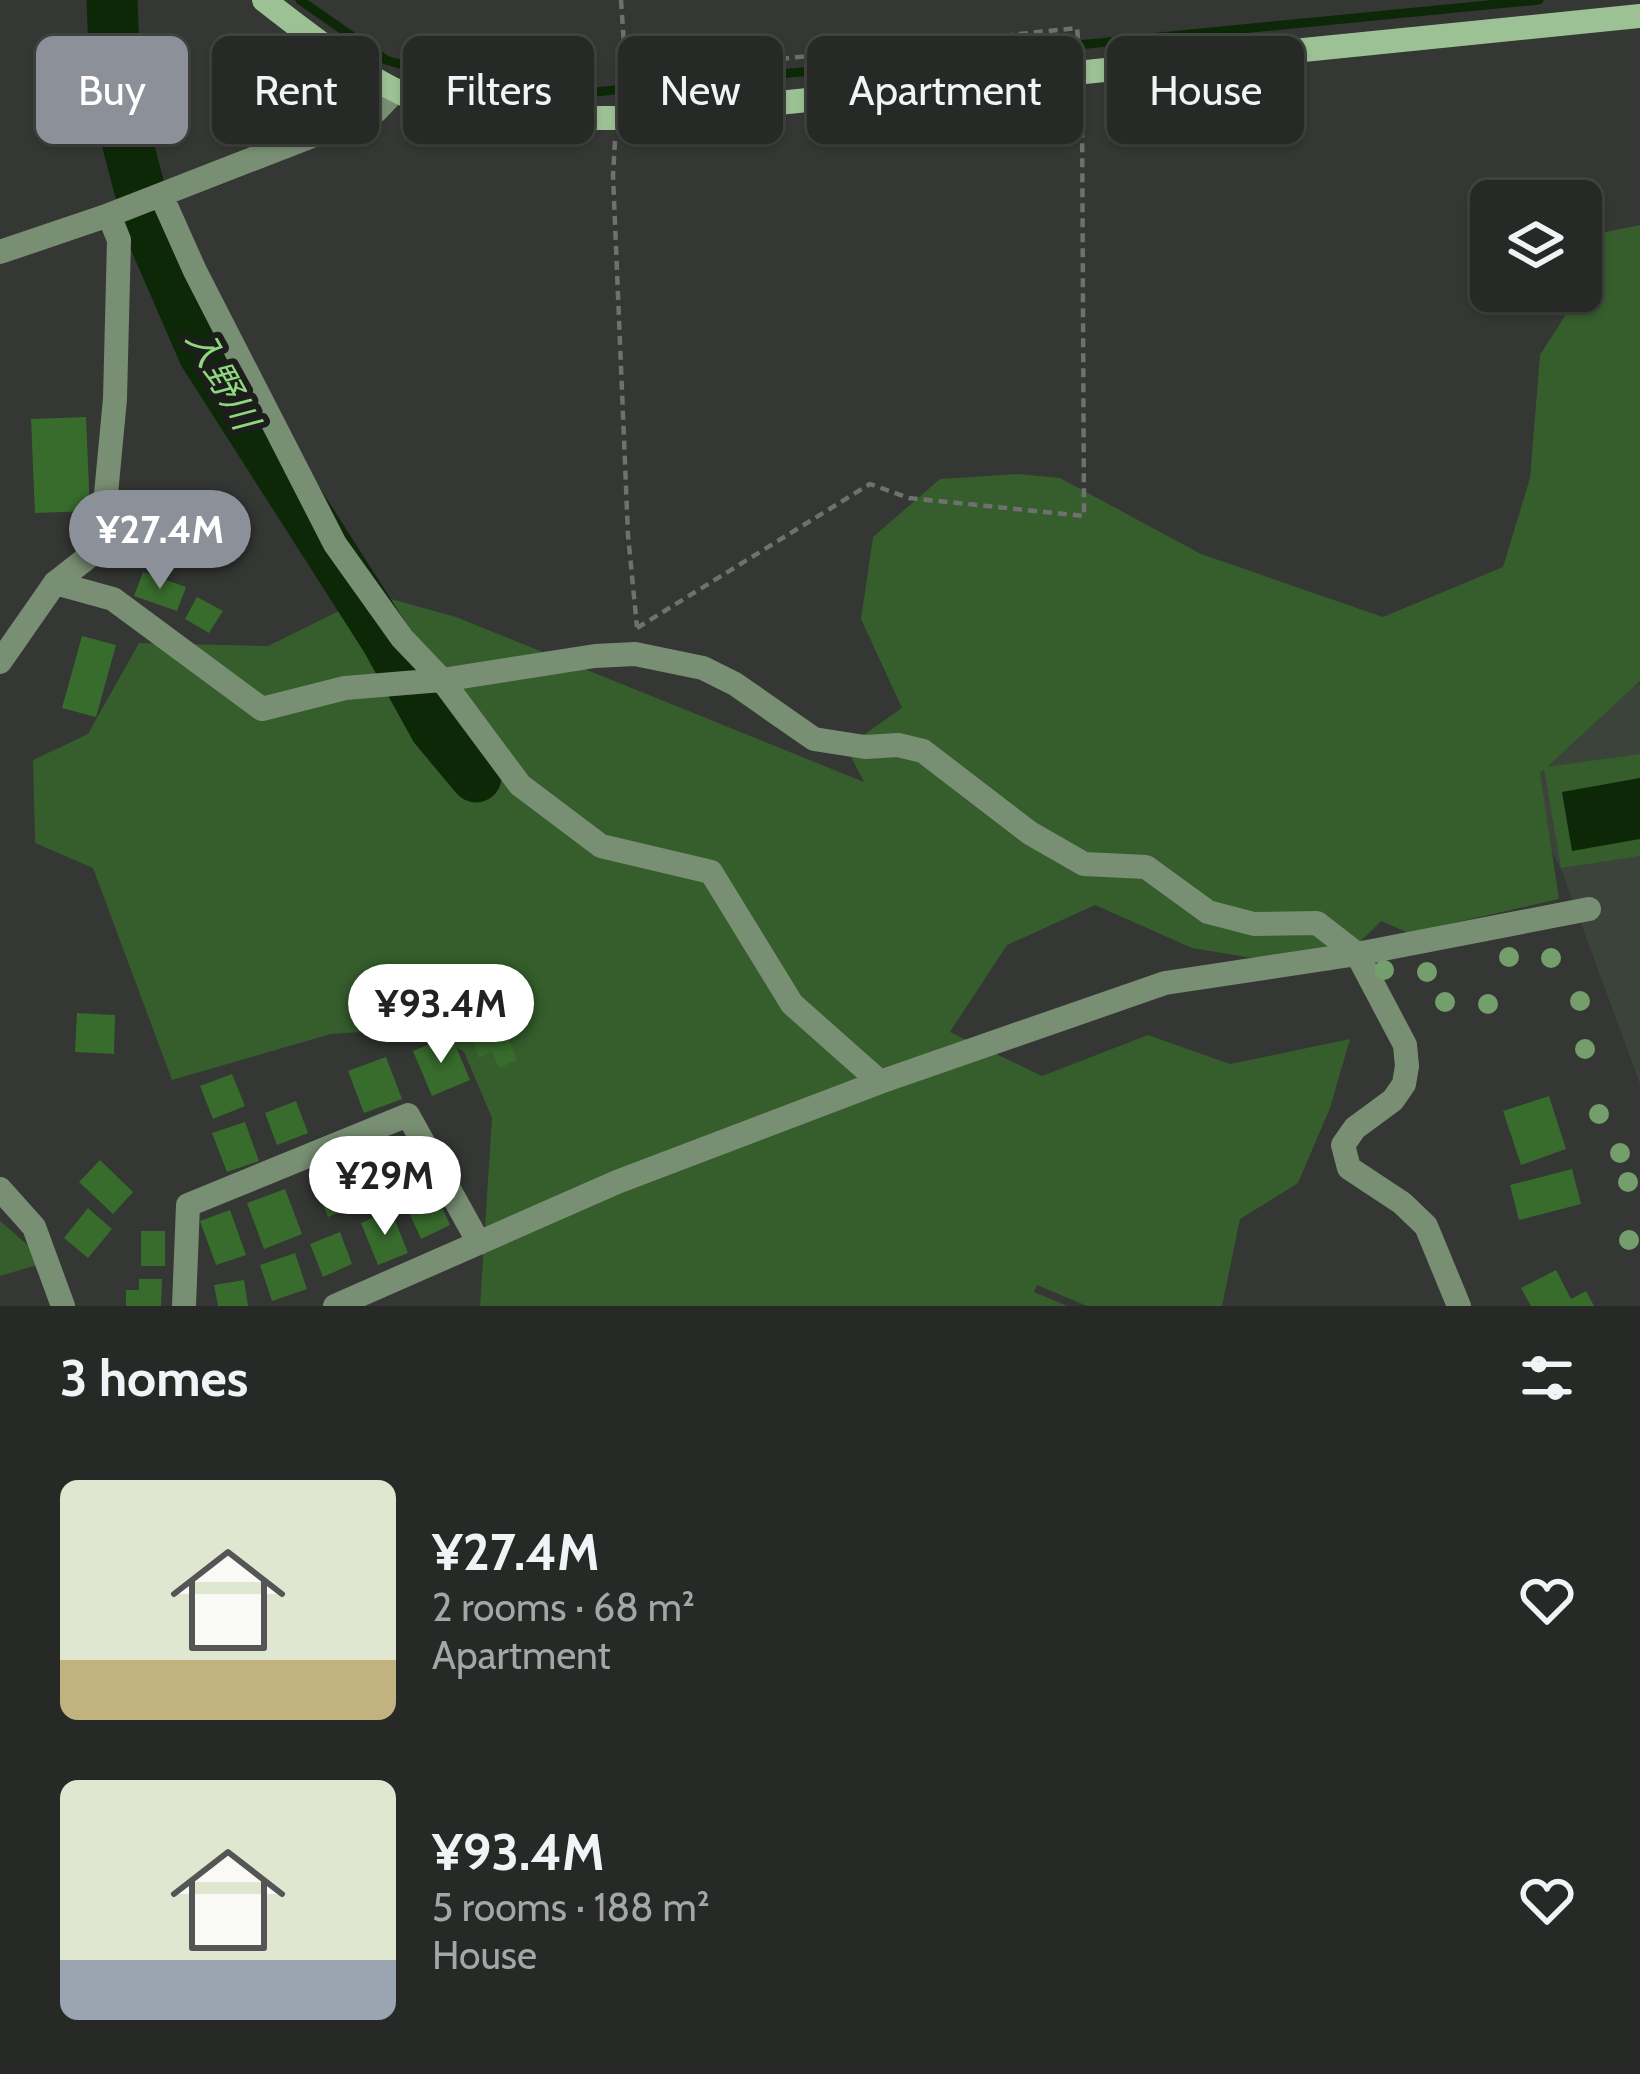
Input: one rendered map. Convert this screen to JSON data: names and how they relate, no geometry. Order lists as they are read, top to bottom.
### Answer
{
  "water": ["入野川"],
  "page": {
    "chip": [
      "Buy",
      "Rent",
      "Filters",
      "New",
      "Apartment",
      "House"
    ],
    "price": ["¥27.4M", "¥93.4M", "¥29M"],
    "heading": "3 homes",
    "list": [
      {
        "name": "¥27.4M",
        "note": "2 rooms · 68 m² · Apartment"
      },
      {
        "name": "¥93.4M",
        "note": "5 rooms · 188 m² · House"
      }
    ]
  }
}
